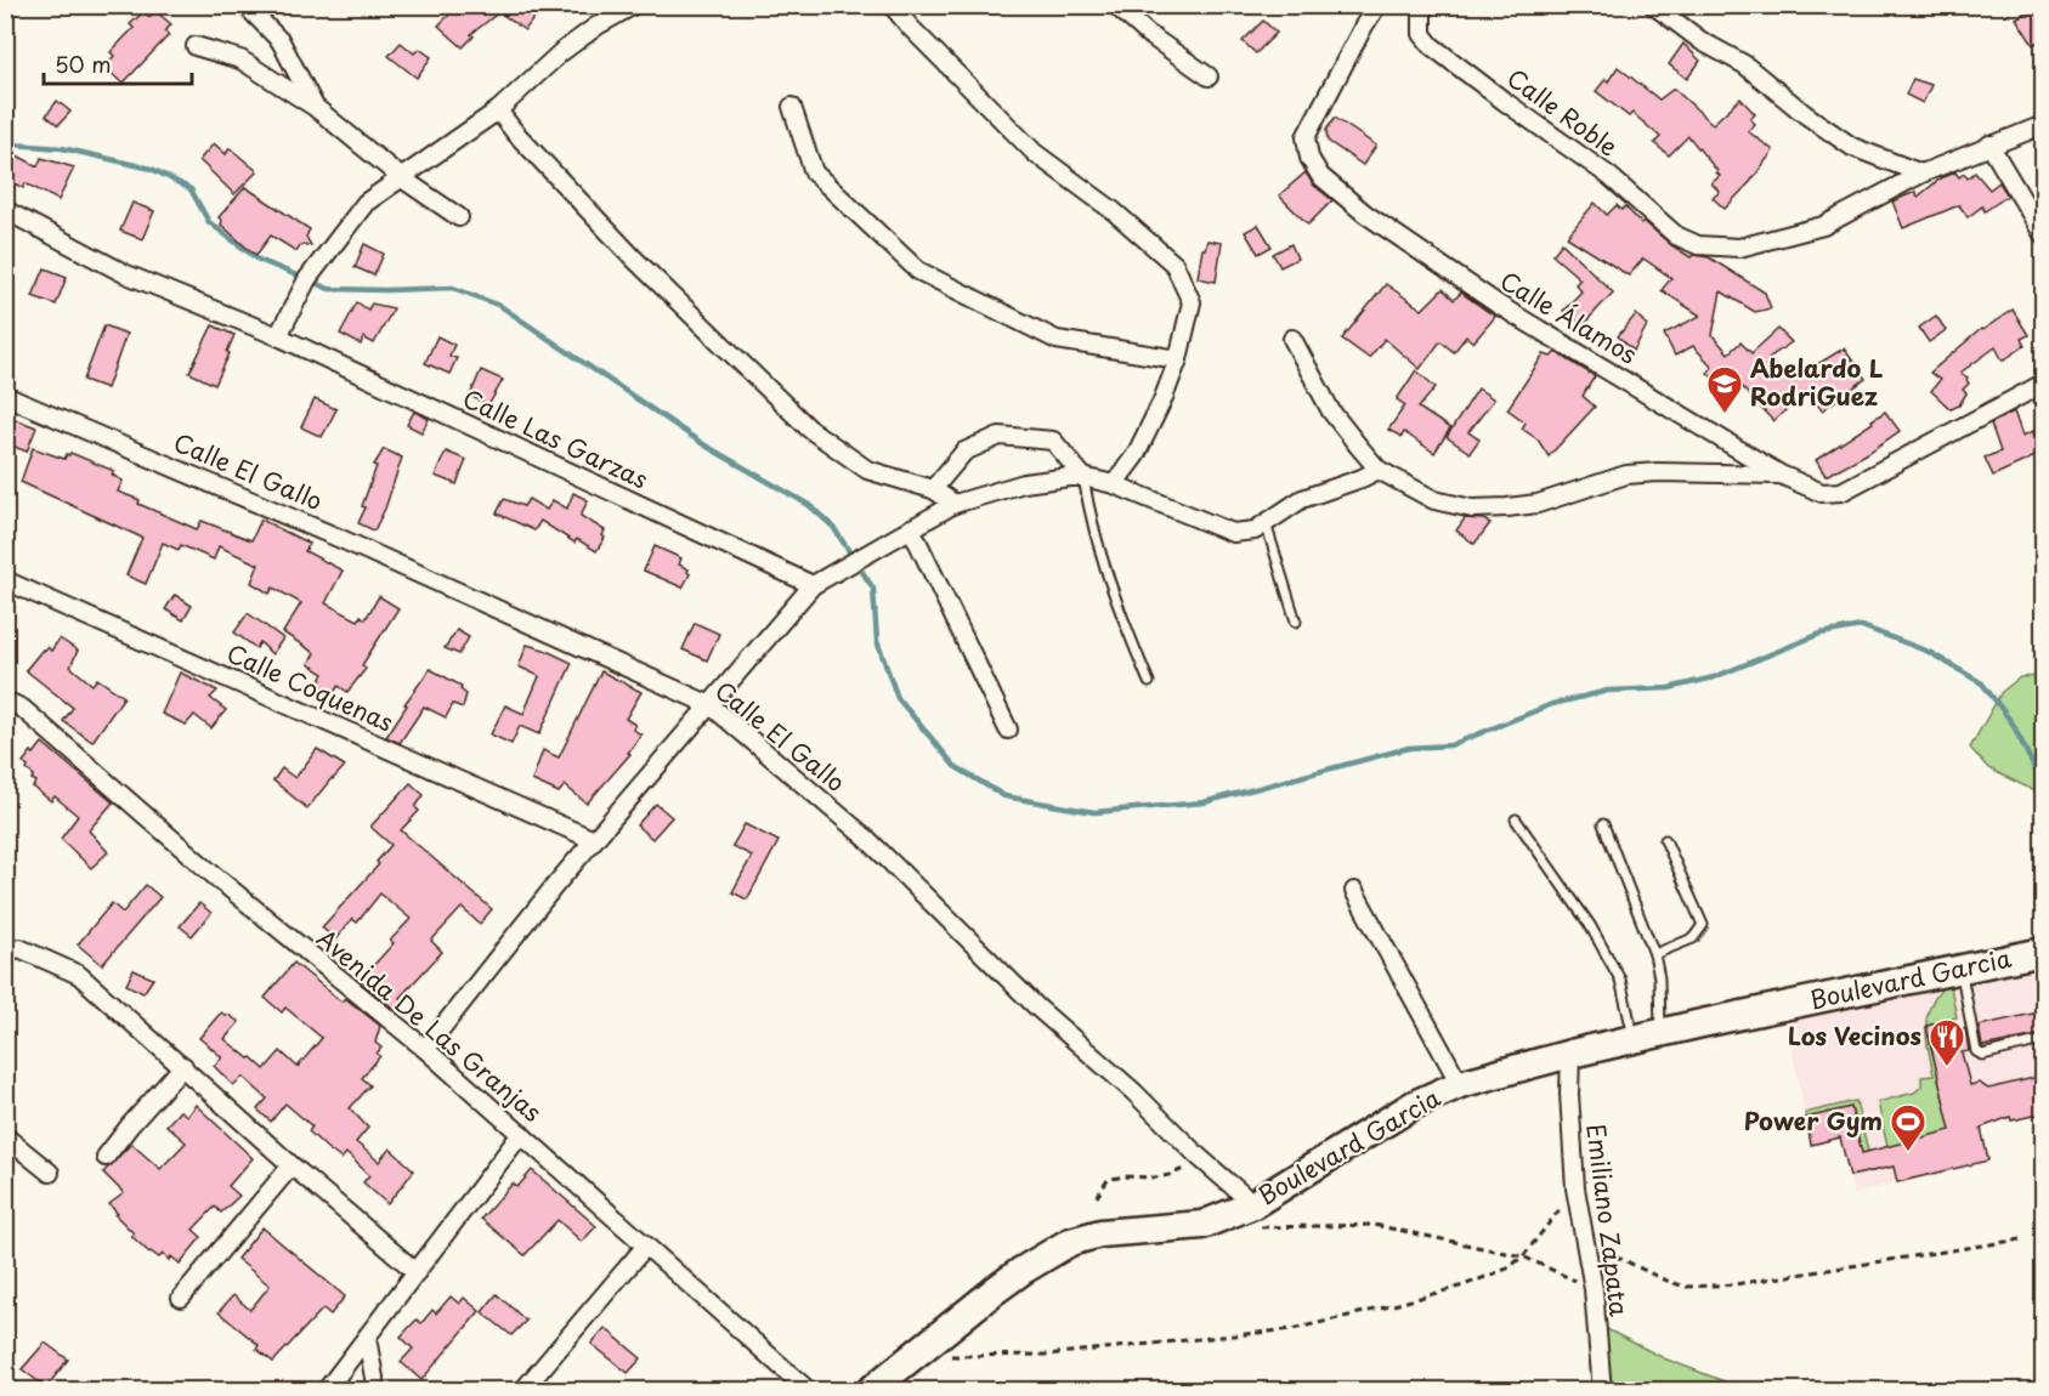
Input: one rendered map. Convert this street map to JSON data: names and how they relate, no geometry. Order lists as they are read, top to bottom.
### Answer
{
  "streets": {
    "main road": ["Boulevard Garcia"],
    "street": [
      "Calle Roble",
      "Calle Álamos",
      "Calle Las Garzas",
      "Calle El Gallo",
      "Calle Coquenas",
      "Avenida De Las Granjas",
      "Emiliano Zapata"
    ]
  },
  "crossings": [
    ["Calle El Gallo", "Boulevard Garcia"],
    ["Boulevard Garcia", "Emiliano Zapata"]
  ],
  "places": {
    "school or university": ["Abelardo L RodriGuez"],
    "restaurant": ["Los Vecinos"],
    "sports": ["Power Gym"]
  },
  "scale_bar": "50 m"
}
